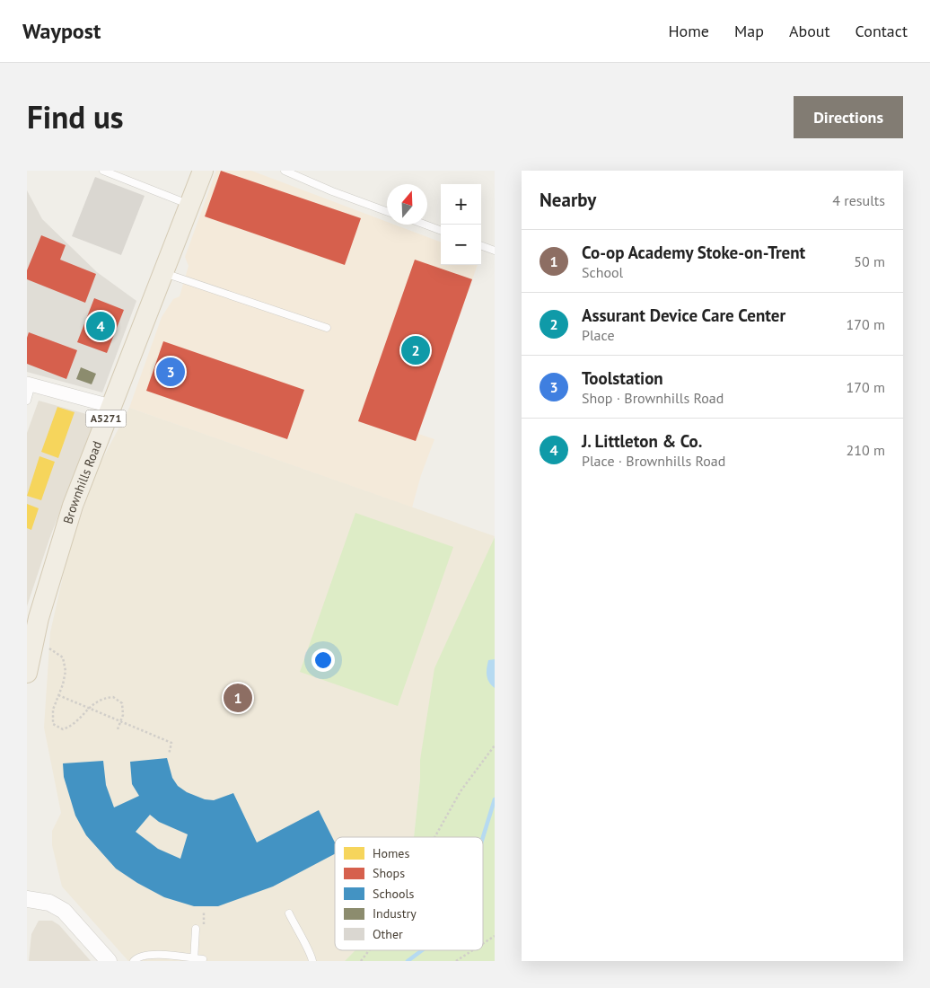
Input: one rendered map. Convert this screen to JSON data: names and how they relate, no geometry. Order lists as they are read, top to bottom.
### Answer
{
  "streets": {
    "main road": ["A5271", "Brownhills Road"]
  },
  "legend": [
    "Homes",
    "Shops",
    "Schools",
    "Industry",
    "Other"
  ],
  "north": "top",
  "page": {
    "header": "Waypost",
    "nav": [
      "Home",
      "Map",
      "About",
      "Contact"
    ],
    "title": "Find us",
    "buttons": "Directions",
    "heading": ["Nearby", "4 results"],
    "map_buttons": ["+", "−"],
    "list": [
      {
        "mark": "1",
        "name": "Co-op Academy Stoke-on-Trent",
        "note": "School",
        "value": "50 m"
      },
      {
        "mark": "2",
        "name": "Assurant Device Care Center",
        "note": "Place",
        "value": "170 m"
      },
      {
        "mark": "3",
        "name": "Toolstation",
        "note": "Shop · Brownhills Road",
        "value": "170 m"
      },
      {
        "mark": "4",
        "name": "J. Littleton & Co.",
        "note": "Place · Brownhills Road",
        "value": "210 m"
      }
    ],
    "pins": [
      "4",
      "2",
      "3",
      "1"
    ]
  }
}
